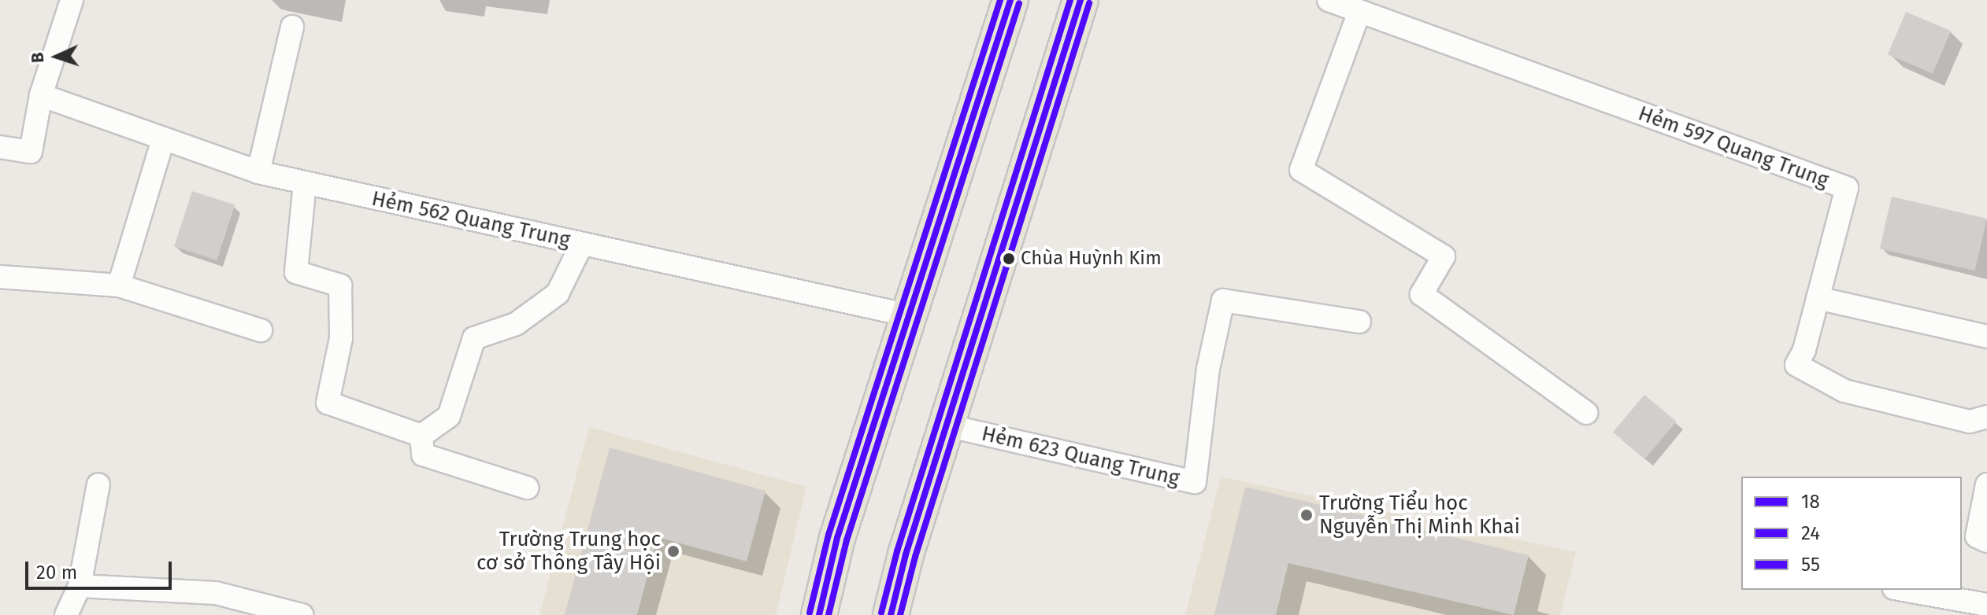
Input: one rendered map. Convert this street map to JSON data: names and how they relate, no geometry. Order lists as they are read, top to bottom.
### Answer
{
  "streets": {
    "lane": ["Hẻm 597 Quang Trung", "Hẻm 562 Quang Trung", "Hẻm 623 Quang Trung"]
  },
  "places": ["Chùa Huỳnh Kim", "Trường Tiểu học Nguyễn Thị Minh Khai", "Trường Trung học cơ sở Thông Tây Hội"],
  "lines": ["transit line 18", "transit line 55", "transit line 24"],
  "legend": ["18", "24", "55"],
  "scale_bar": "20 m",
  "north": "left"
}
